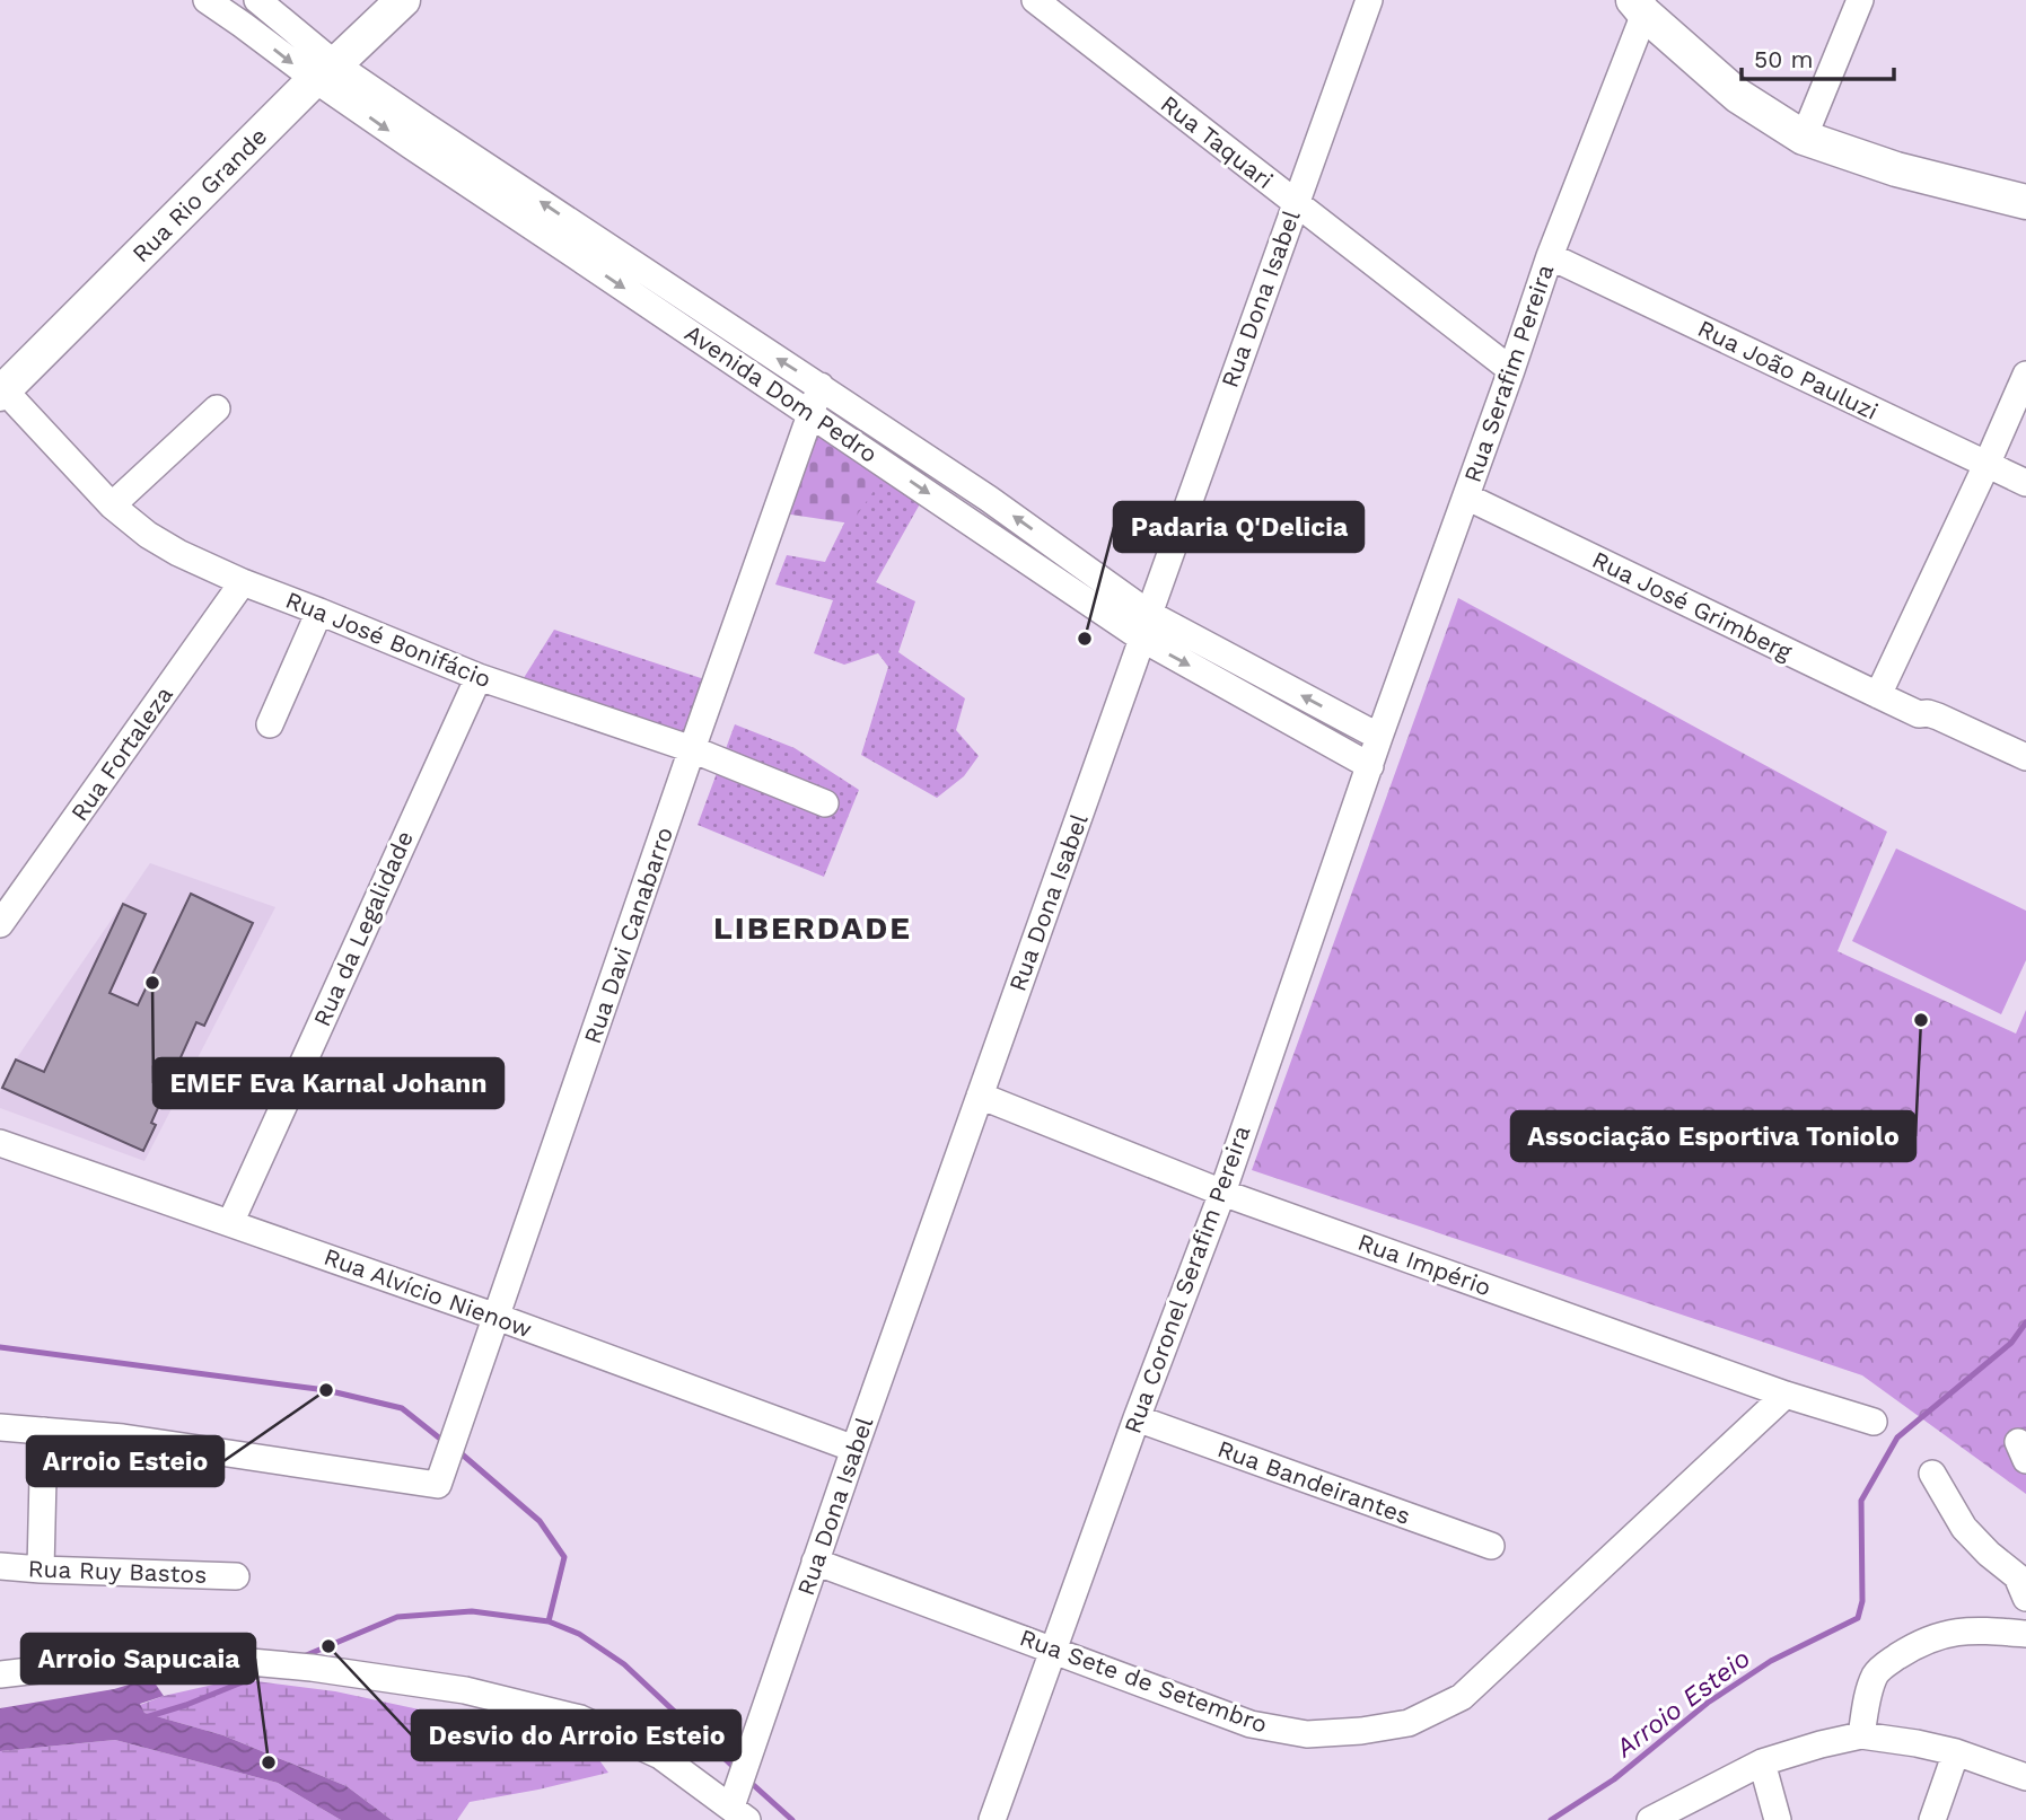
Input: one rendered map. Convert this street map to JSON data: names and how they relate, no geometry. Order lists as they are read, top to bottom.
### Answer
{
  "streets": {
    "main road": ["Rua Rio Grande"],
    "street": [
      "Rua Taquari",
      "Rua Dona Isabel",
      "Rua João Pauluzi",
      "Rua Serafim Pereira",
      "Avenida Dom Pedro",
      "Rua José Grimberg",
      "Rua José Bonifácio",
      "Rua Fortaleza",
      "Rua da Legalidade",
      "Rua Davi Canabarro",
      "Rua Império",
      "Rua Coronel Serafim Pereira",
      "Rua Alvício Nienow",
      "Rua Bandeirantes",
      "Rua Ruy Bastos",
      "Rua Sete de Setembro"
    ]
  },
  "crossings": [
    ["Rua Taquari", "Rua Dona Isabel"],
    ["Rua Taquari", "Rua Serafim Pereira"],
    ["Rua Rio Grande", "Avenida Dom Pedro"],
    ["Rua Rio Grande", "Rua José Bonifácio"],
    ["Rua Dona Isabel", "Avenida Dom Pedro"],
    ["Rua Dona Isabel", "Rua Império"],
    ["Rua Dona Isabel", "Rua Alvício Nienow"],
    ["Rua Dona Isabel", "Rua Sete de Setembro"],
    ["Rua João Pauluzi", "Rua Serafim Pereira"],
    ["Rua Serafim Pereira", "Avenida Dom Pedro"],
    ["Rua Serafim Pereira", "Rua José Grimberg"],
    ["Rua Serafim Pereira", "Rua Coronel Serafim Pereira"],
    ["Avenida Dom Pedro", "Rua Davi Canabarro"],
    ["Avenida Dom Pedro", "Rua Coronel Serafim Pereira"],
    ["Rua José Bonifácio", "Rua Fortaleza"],
    ["Rua José Bonifácio", "Rua da Legalidade"],
    ["Rua José Bonifácio", "Rua Davi Canabarro"],
    ["Rua da Legalidade", "Rua Alvício Nienow"],
    ["Rua Davi Canabarro", "Rua Alvício Nienow"],
    ["Rua Império", "Rua Coronel Serafim Pereira"],
    ["Rua Império", "Rua Sete de Setembro"],
    ["Rua Coronel Serafim Pereira", "Rua Bandeirantes"],
    ["Rua Coronel Serafim Pereira", "Rua Sete de Setembro"]
  ],
  "districts": ["LIBERDADE"],
  "water": ["Arroio Esteio"],
  "places": [
    "Padaria Q'Delicia",
    "EMEF Eva Karnal Johann",
    "Associação Esportiva Toniolo",
    "Arroio Esteio",
    "Desvio do Arroio Esteio",
    "Arroio Sapucaia"
  ],
  "scale_bar": "50 m"
}
